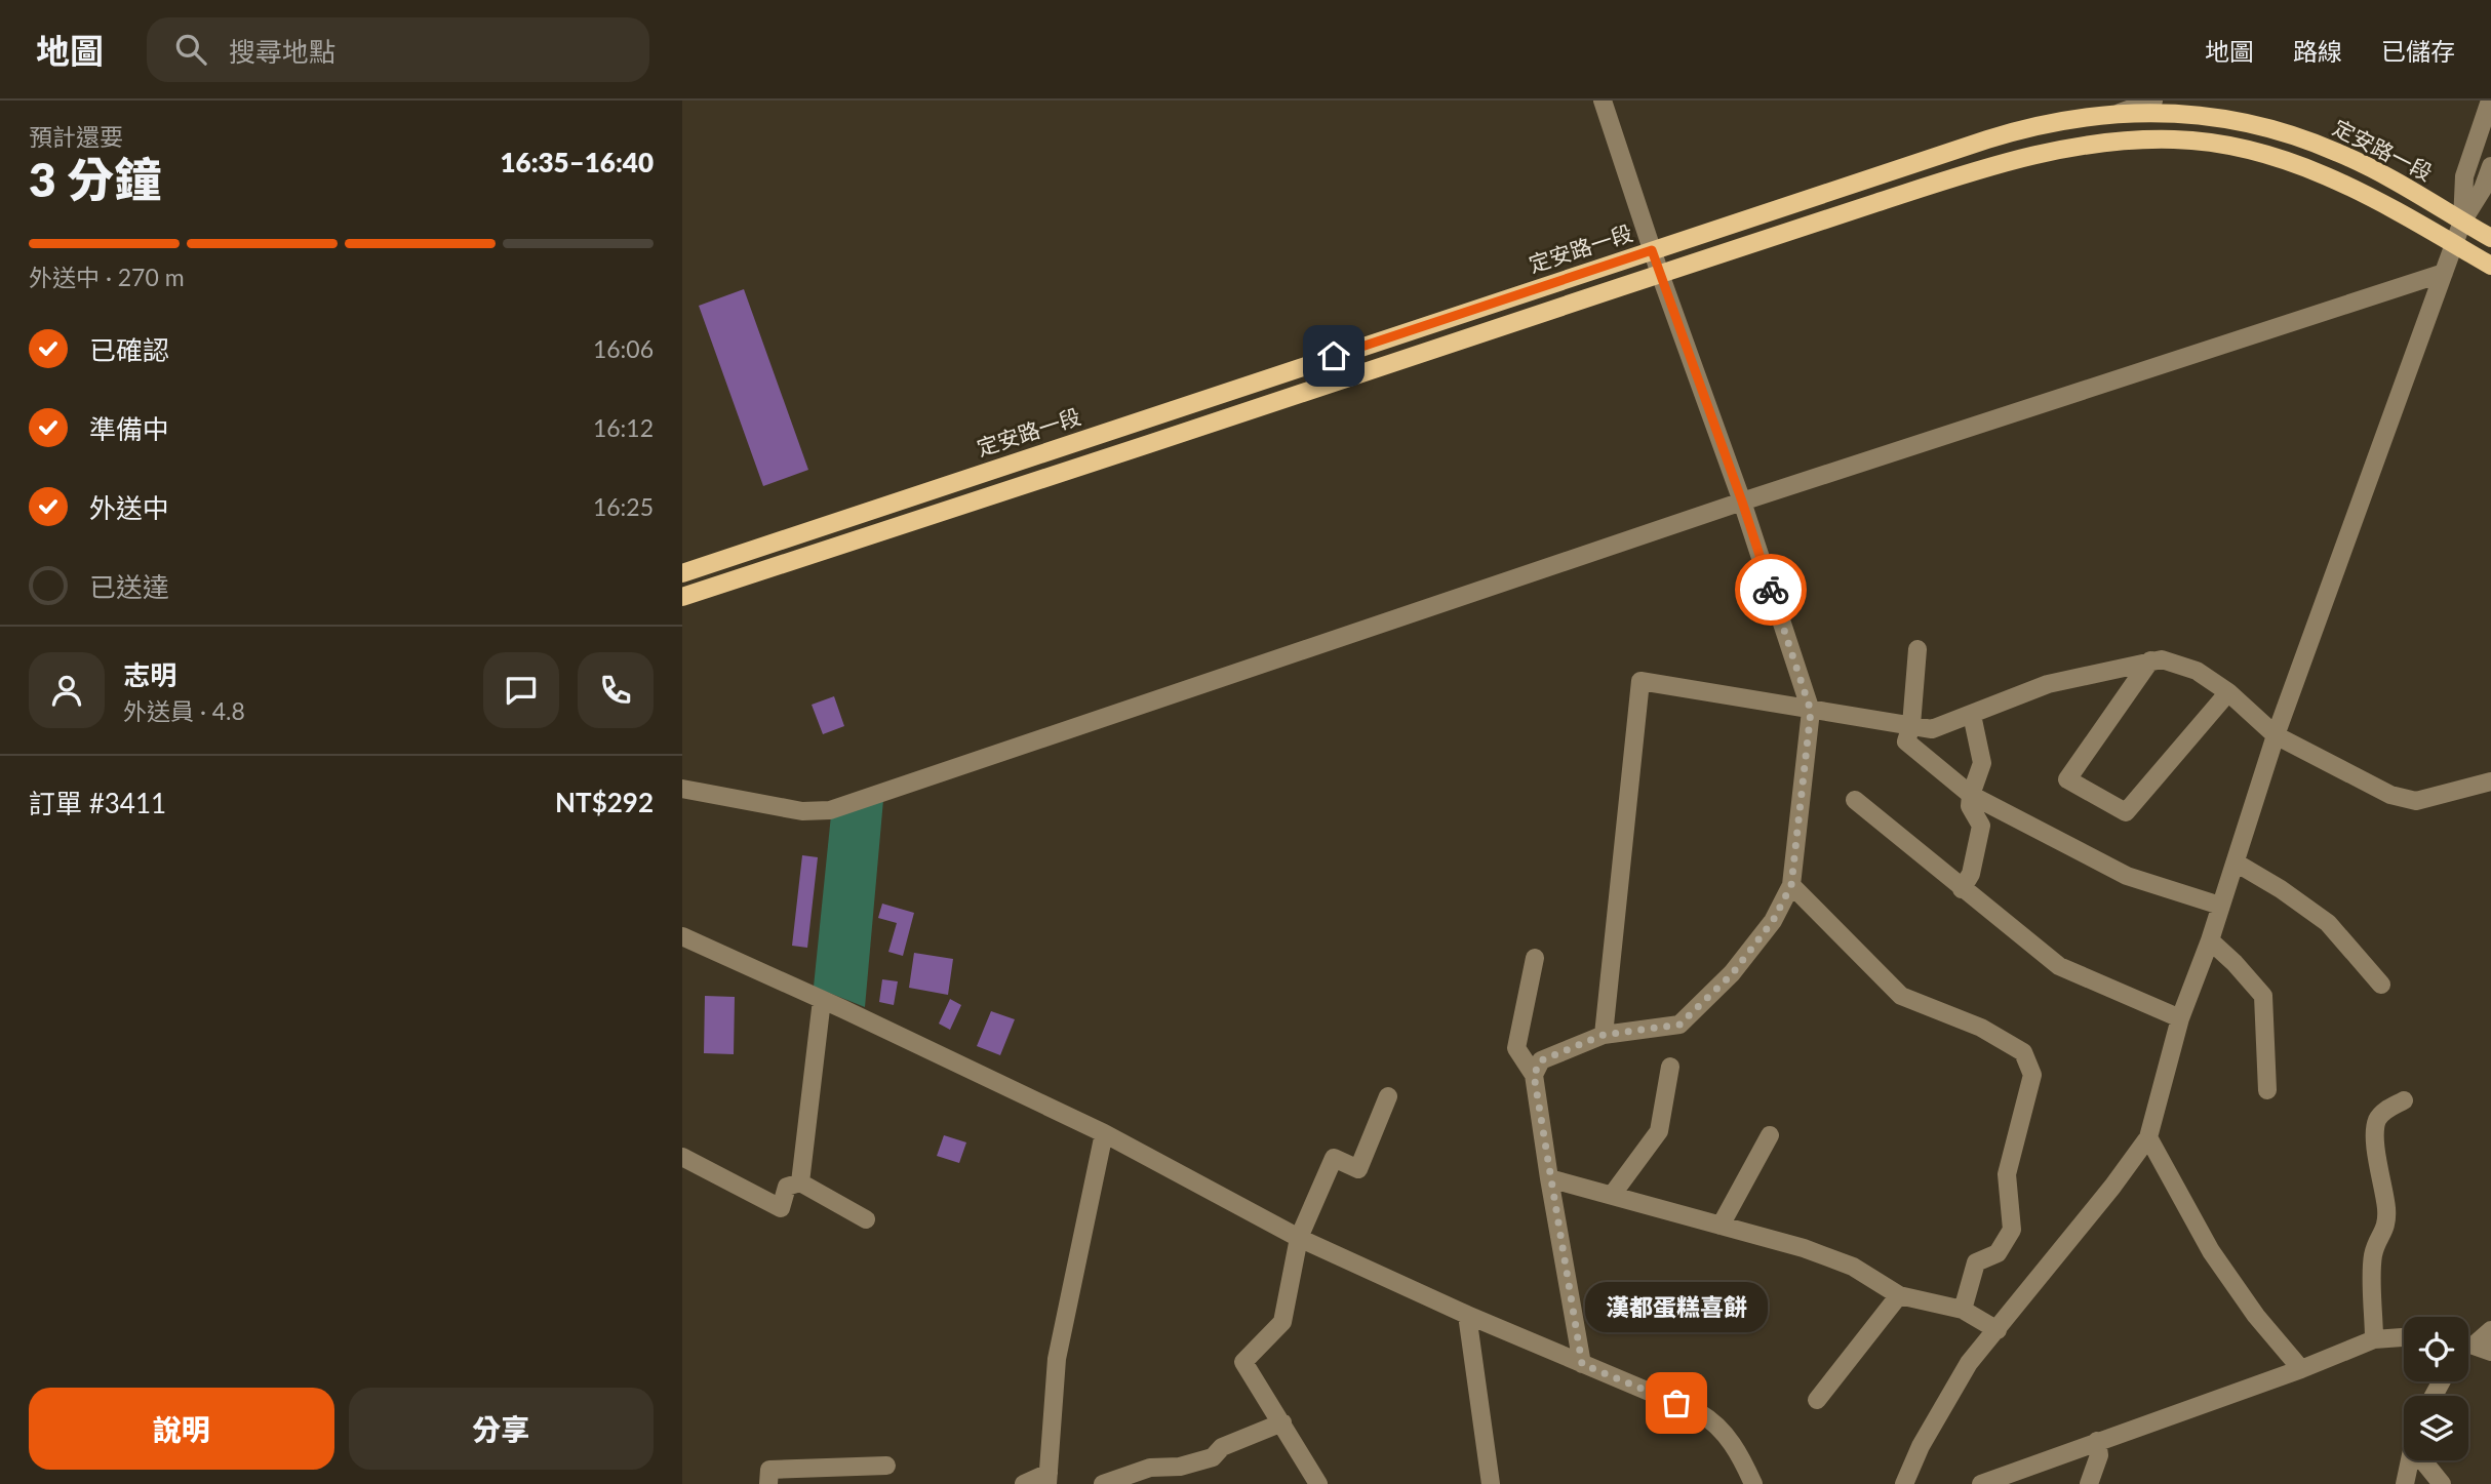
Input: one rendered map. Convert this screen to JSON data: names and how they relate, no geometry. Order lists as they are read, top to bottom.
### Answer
{
  "streets": {
    "main road": ["定安路一段"]
  },
  "places": ["漢都蛋糕喜餅"],
  "page": {
    "header": "地圖",
    "search": "搜尋地點",
    "nav": ["地圖", "路線", "已儲存"],
    "heading": ["3 分鐘", "預計還要", "16:35–16:40"],
    "panel": [
      "志明",
      "外送員 · 4.8",
      "訂單 #3411",
      "NT$292"
    ],
    "bar": "外送中 · 270 m",
    "list": [
      ["已確認", "16:06"],
      ["準備中", "16:12"],
      ["外送中", "16:25"],
      "已送達"
    ],
    "bubble": "漢都蛋糕喜餅",
    "buttons": ["說明", "分享"]
  }
}
